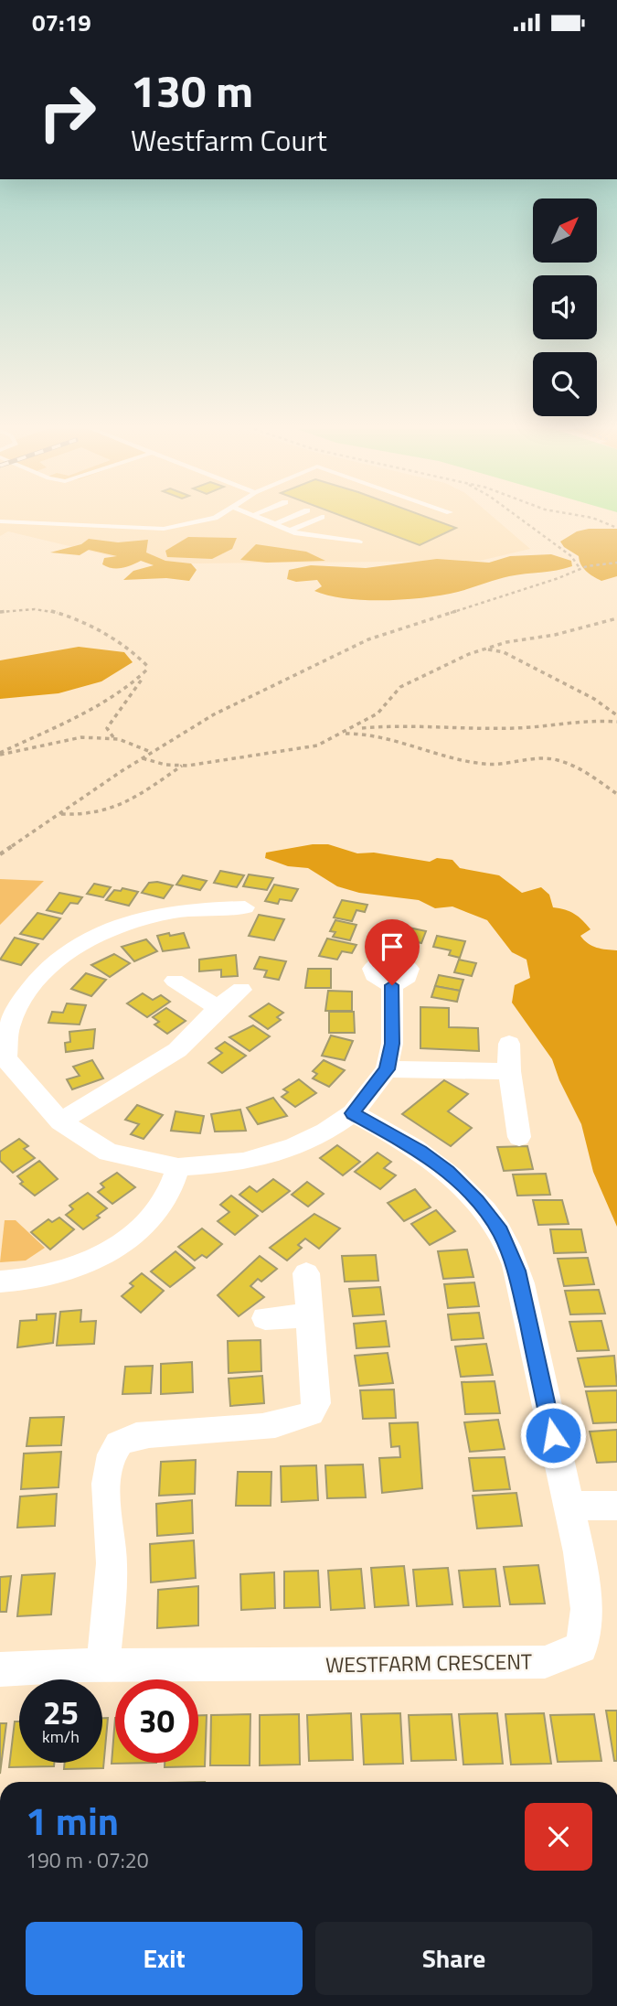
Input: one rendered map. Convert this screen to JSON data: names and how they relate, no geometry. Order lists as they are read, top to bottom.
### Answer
{
  "streets": {
    "street": ["WESTFARM CRESCENT"]
  },
  "north": "top right",
  "page": {
    "status": "07:19",
    "turn": ["130 m", "Westfarm Court"],
    "speed": "25 km/h",
    "limit": "30",
    "heading": ["1 min", "190 m · 07:20"],
    "buttons": ["Exit", "Share"]
  }
}
